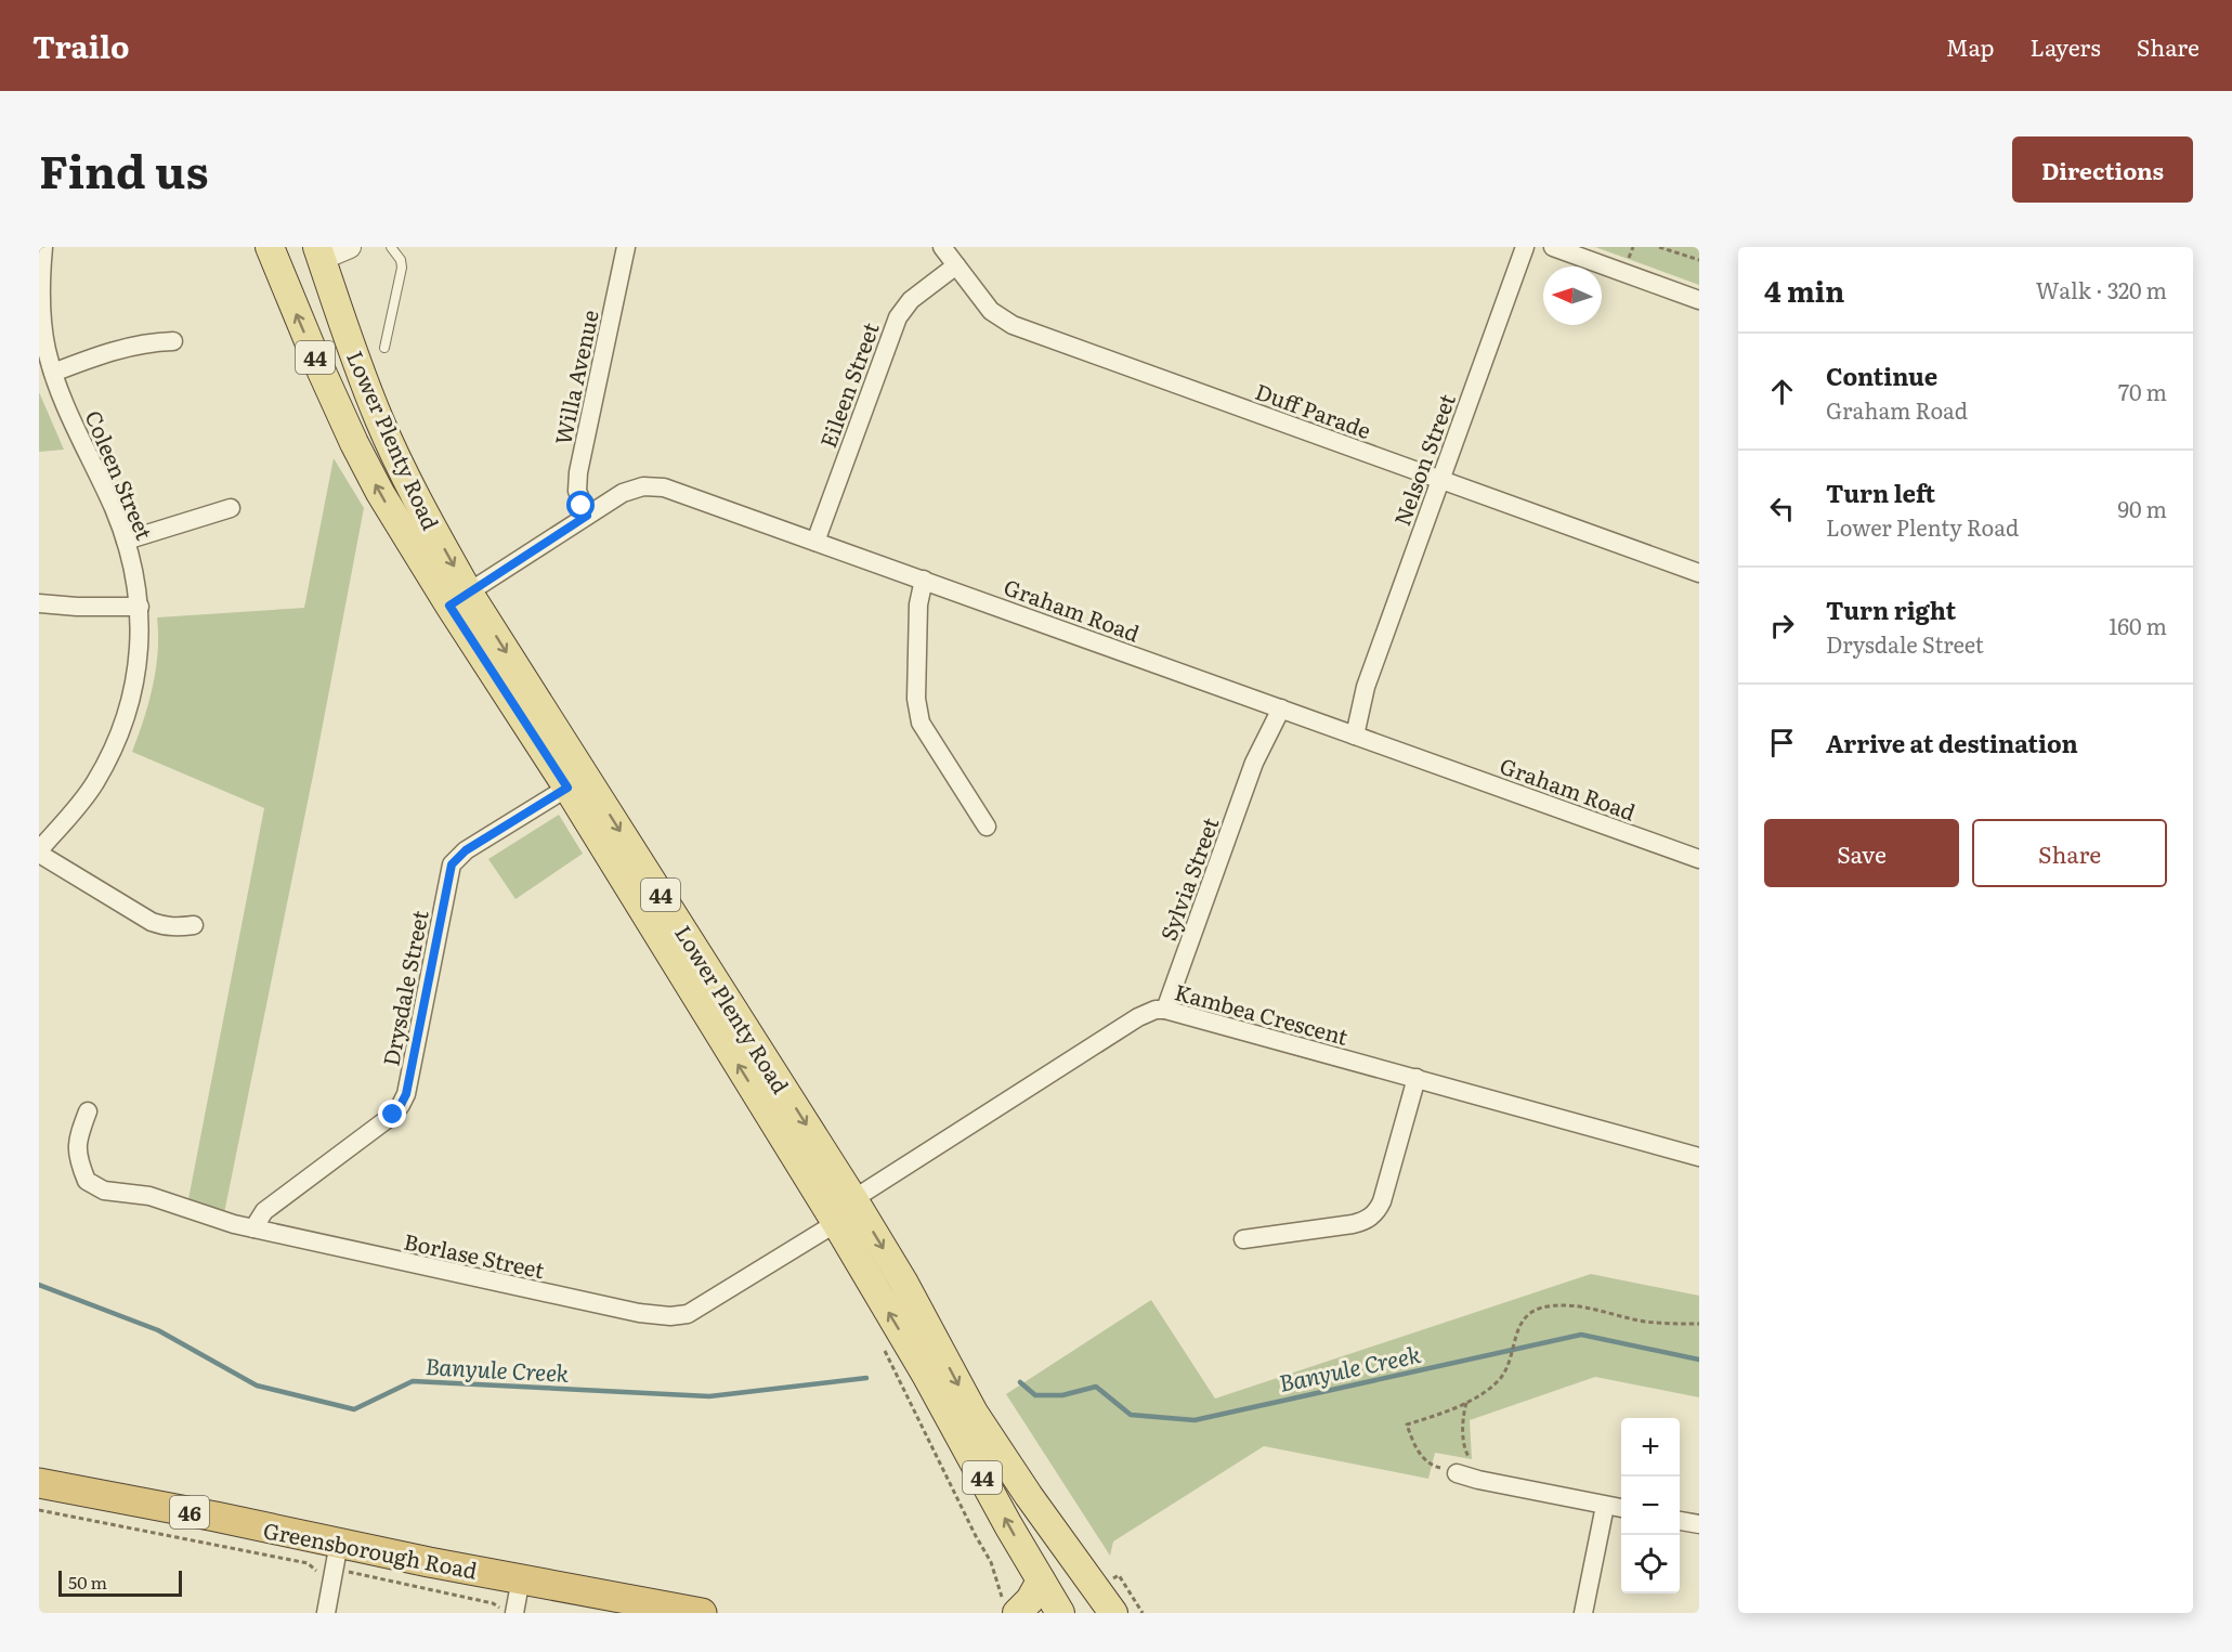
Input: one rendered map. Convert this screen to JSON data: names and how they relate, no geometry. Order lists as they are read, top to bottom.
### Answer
{
  "streets": {
    "highway": ["46", "Greensborough Road"],
    "main road": ["44", "Lower Plenty Road"],
    "street": [
      "Willa Avenue",
      "Eileen Street",
      "Duff Parade",
      "Nelson Street",
      "Coleen Street",
      "Graham Road",
      "Sylvia Street",
      "Drysdale Street",
      "Kambea Crescent",
      "Borlase Street"
    ]
  },
  "crossings": [
    ["Willa Avenue", "Graham Road"],
    ["Eileen Street", "Duff Parade"],
    ["Eileen Street", "Graham Road"],
    ["Duff Parade", "Nelson Street"],
    ["Lower Plenty Road", "Graham Road"],
    ["Lower Plenty Road", "Drysdale Street"],
    ["Lower Plenty Road", "Kambea Crescent"],
    ["Lower Plenty Road", "Borlase Street"],
    ["Nelson Street", "Graham Road"],
    ["Graham Road", "Sylvia Street"],
    ["Sylvia Street", "Kambea Crescent"],
    ["Drysdale Street", "Borlase Street"]
  ],
  "water": ["Banyule Creek"],
  "scale_bar": "50 m",
  "north": "left",
  "page": {
    "header": "Trailo",
    "nav": ["Map", "Layers", "Share"],
    "title": "Find us",
    "buttons": [
      "Directions",
      ["Save", "Share"]
    ],
    "heading": ["4 min", "Walk · 320 m"],
    "list": [
      ["Continue", "Graham Road", "70 m"],
      ["Turn left", "Lower Plenty Road", "90 m"],
      ["Turn right", "Drysdale Street", "160 m"],
      "Arrive at destination"
    ],
    "map_buttons": ["+", "−"],
    "scale": "50 m"
  }
}
